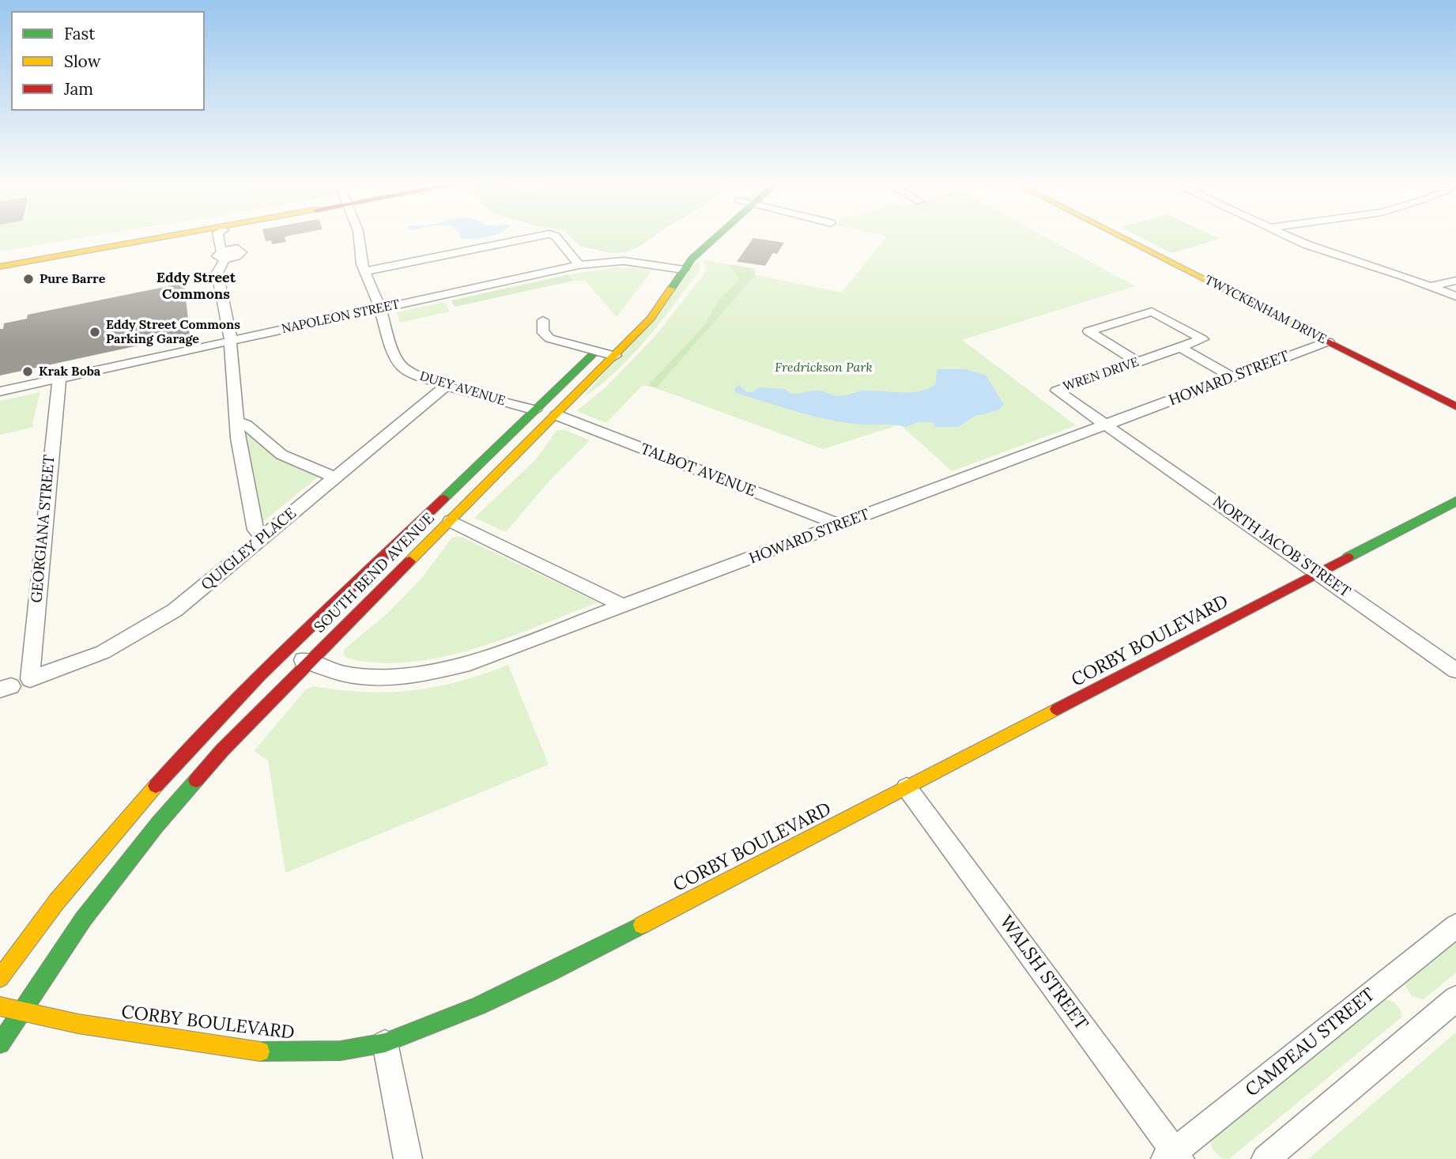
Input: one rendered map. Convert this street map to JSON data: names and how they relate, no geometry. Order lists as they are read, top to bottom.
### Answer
{
  "streets": {
    "main road": ["TWYCKENHAM DRIVE", "SOUTH BEND AVENUE", "CORBY BOULEVARD"],
    "street": [
      "NAPOLEON STREET",
      "WREN DRIVE",
      "HOWARD STREET",
      "DUEY AVENUE",
      "TALBOT AVENUE",
      "GEORGIANA STREET",
      "NORTH JACOB STREET",
      "QUIGLEY PLACE",
      "WALSH STREET",
      "CAMPEAU STREET"
    ]
  },
  "crossings": [
    ["TWYCKENHAM DRIVE", "HOWARD STREET"],
    ["NAPOLEON STREET", "DUEY AVENUE"],
    ["NAPOLEON STREET", "GEORGIANA STREET"],
    ["NAPOLEON STREET", "SOUTH BEND AVENUE"],
    ["WREN DRIVE", "HOWARD STREET"],
    ["WREN DRIVE", "NORTH JACOB STREET"],
    ["HOWARD STREET", "TALBOT AVENUE"],
    ["HOWARD STREET", "NORTH JACOB STREET"],
    ["HOWARD STREET", "SOUTH BEND AVENUE"],
    ["DUEY AVENUE", "QUIGLEY PLACE"],
    ["DUEY AVENUE", "SOUTH BEND AVENUE"],
    ["TALBOT AVENUE", "SOUTH BEND AVENUE"],
    ["GEORGIANA STREET", "QUIGLEY PLACE"],
    ["NORTH JACOB STREET", "CORBY BOULEVARD"],
    ["SOUTH BEND AVENUE", "CORBY BOULEVARD"],
    ["CORBY BOULEVARD", "WALSH STREET"],
    ["WALSH STREET", "CAMPEAU STREET"]
  ],
  "districts": ["Eddy Street Commons"],
  "parks": ["Fredrickson Park"],
  "places": ["Pure Barre", "Eddy Street Commons Parking Garage", "Krak Boba"],
  "legend": ["Fast", "Slow", "Jam"]
}
